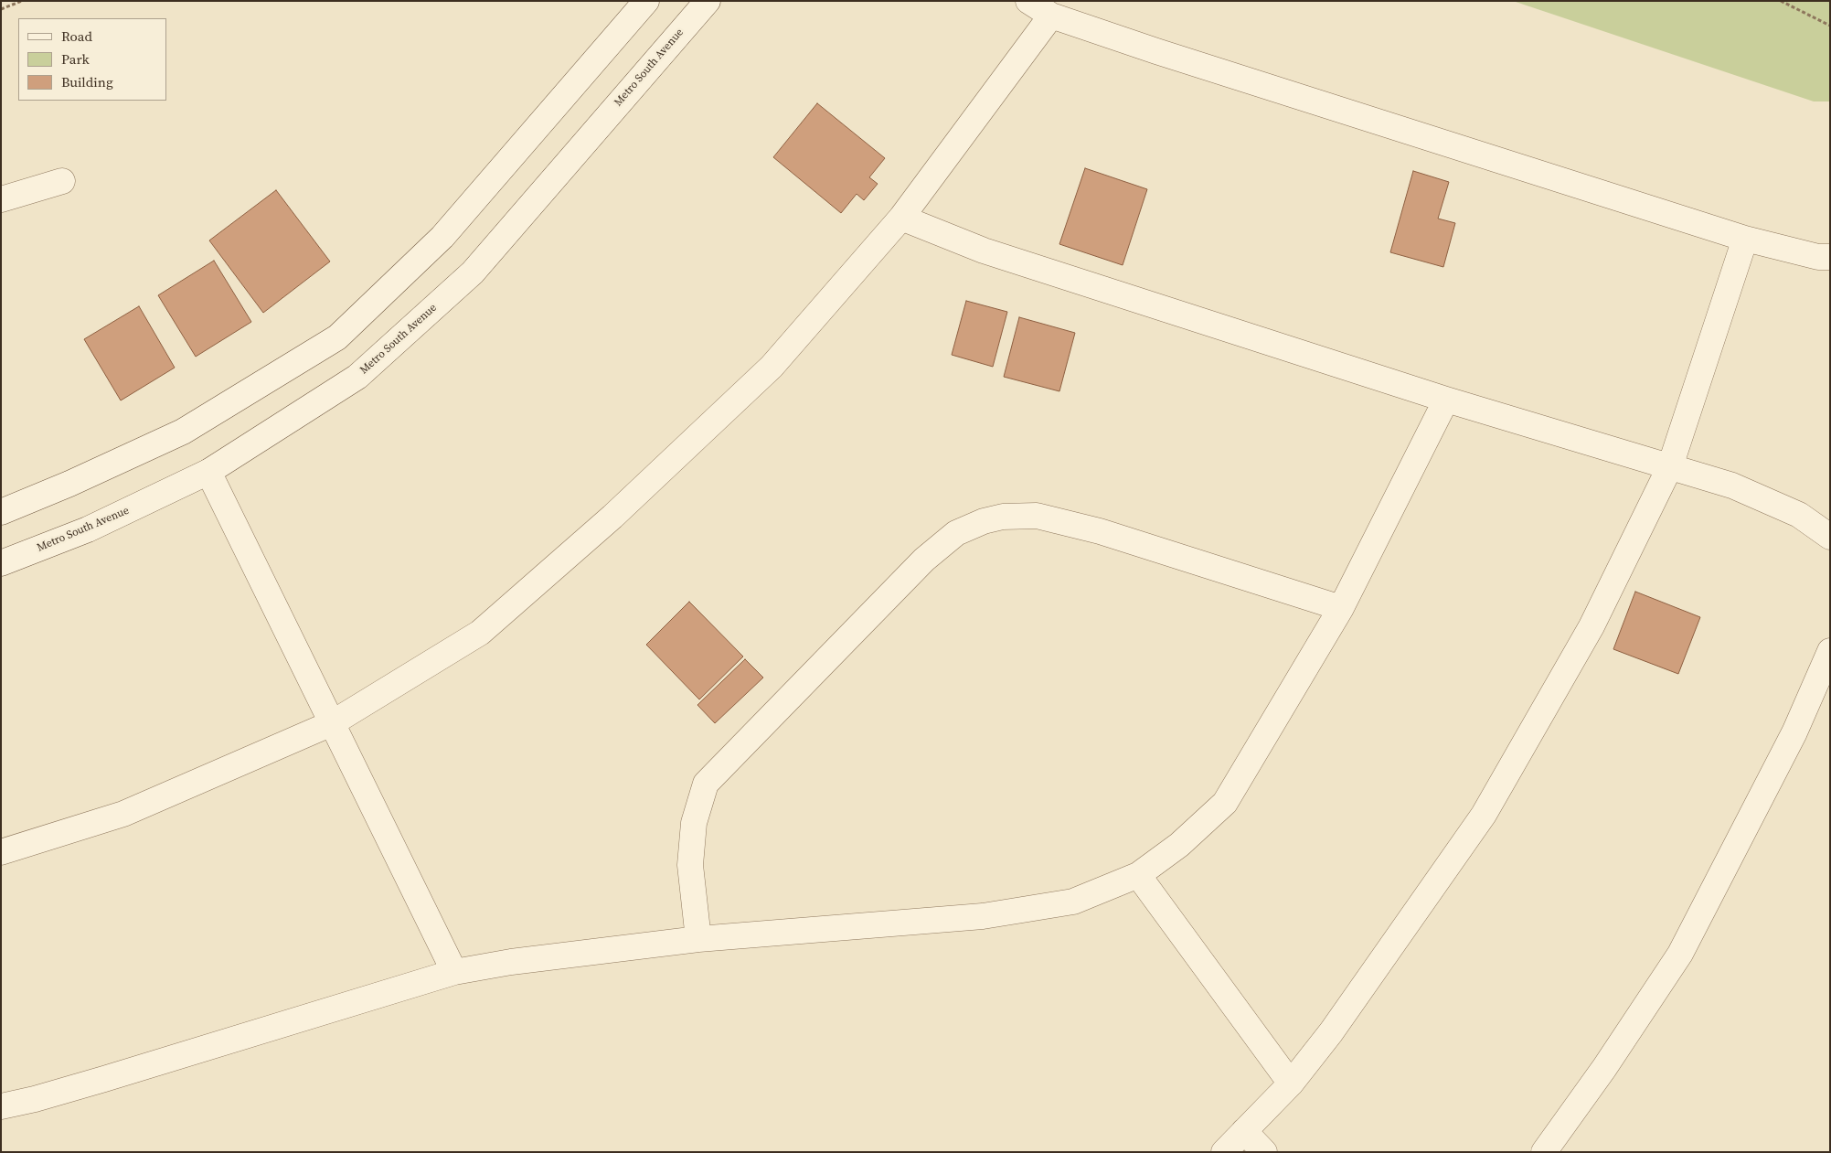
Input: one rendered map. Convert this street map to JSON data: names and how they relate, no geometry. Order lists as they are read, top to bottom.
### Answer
{
  "streets": {
    "street": ["Metro South Avenue"]
  },
  "legend": ["Road", "Park", "Building"]
}
